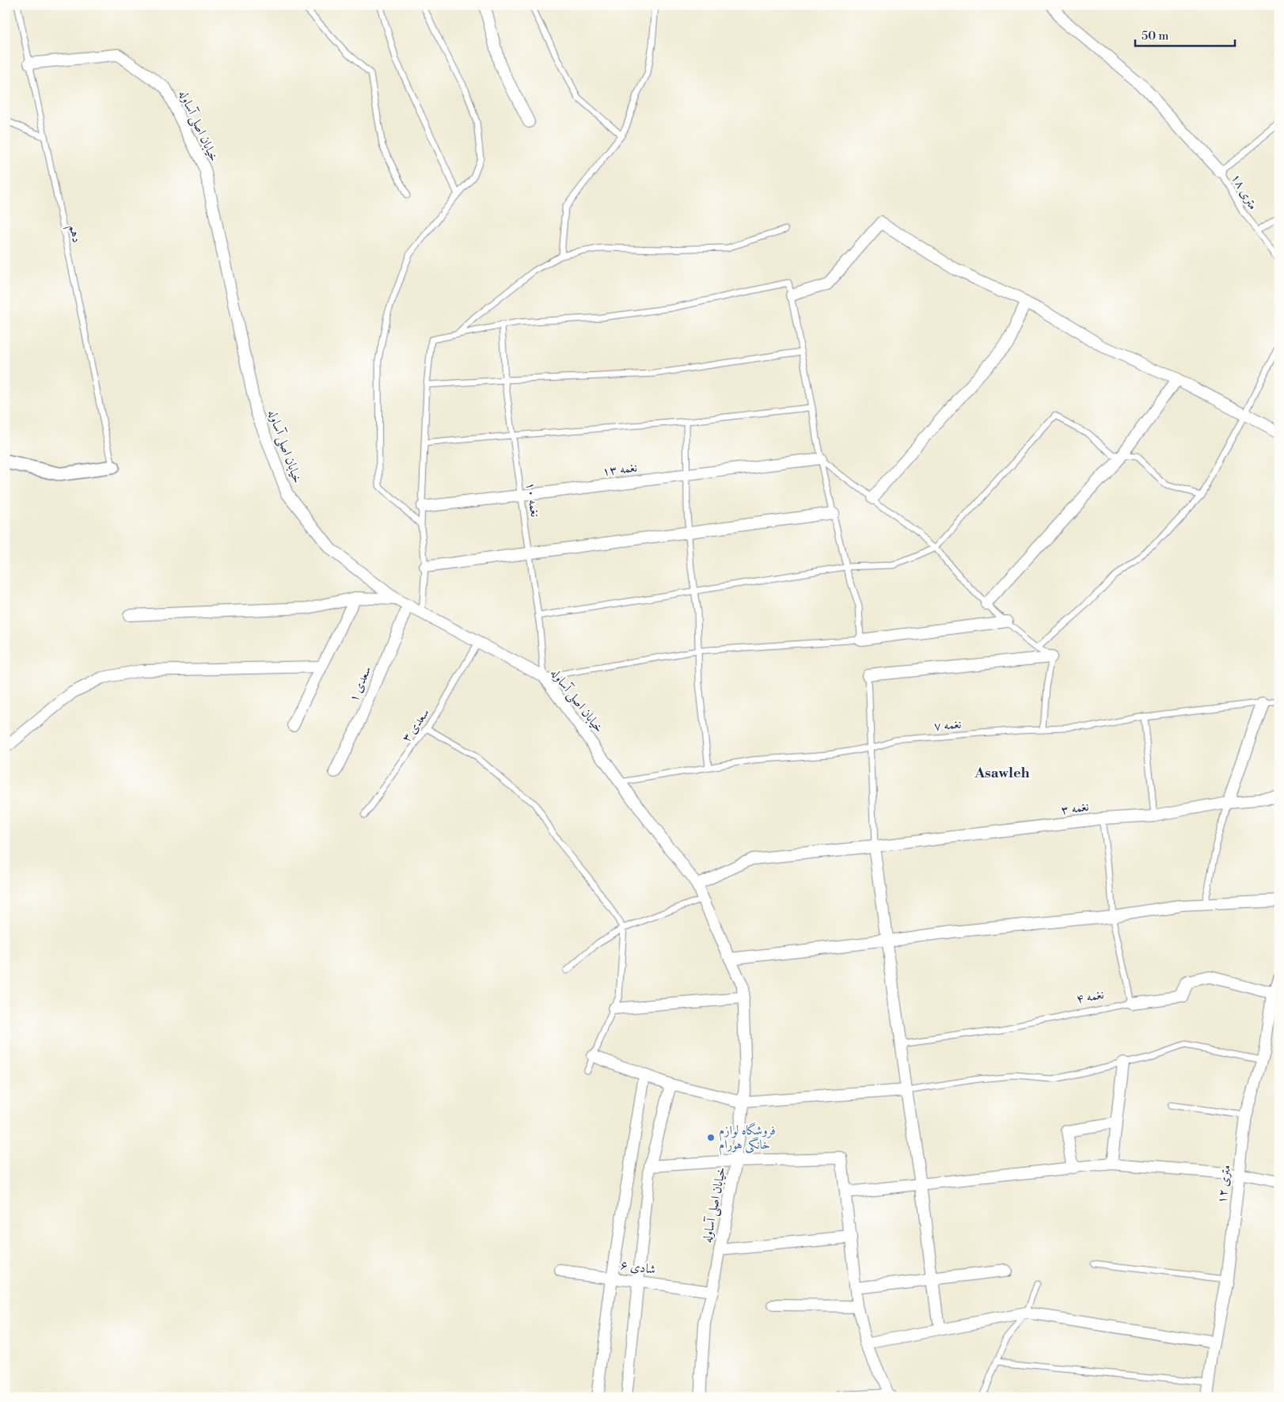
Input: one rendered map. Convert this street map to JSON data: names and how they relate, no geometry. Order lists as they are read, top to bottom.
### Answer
{
  "streets": {
    "street": [
      "خیابان اصلی آساوله",
      "نغمه ۱۳",
      "سعدی ۱",
      "نغمه ۳",
      "نغمه ۴",
      "۱۲ متری",
      "شادی ۶"
    ],
    "lane": [
      "۱۸ متری",
      "دهم",
      "نغمه ۱۰",
      "سعدی ۳",
      "نغمه ۷"
    ]
  },
  "crossings": [
    ["خیابان اصلی آساوله", "دهم"],
    ["خیابان اصلی آساوله", "نغمه ۱۰"],
    ["خیابان اصلی آساوله", "سعدی ۱"],
    ["خیابان اصلی آساوله", "سعدی ۳"],
    ["خیابان اصلی آساوله", "نغمه ۷"],
    ["خیابان اصلی آساوله", "شادی ۶"],
    ["نغمه ۱۳", "نغمه ۱۰"],
    ["نغمه ۴", "۱۲ متری"]
  ],
  "districts": ["Asawleh"],
  "places": ["فروشگاه لوازم خانگی هورام"],
  "scale_bar": "50 m"
}
